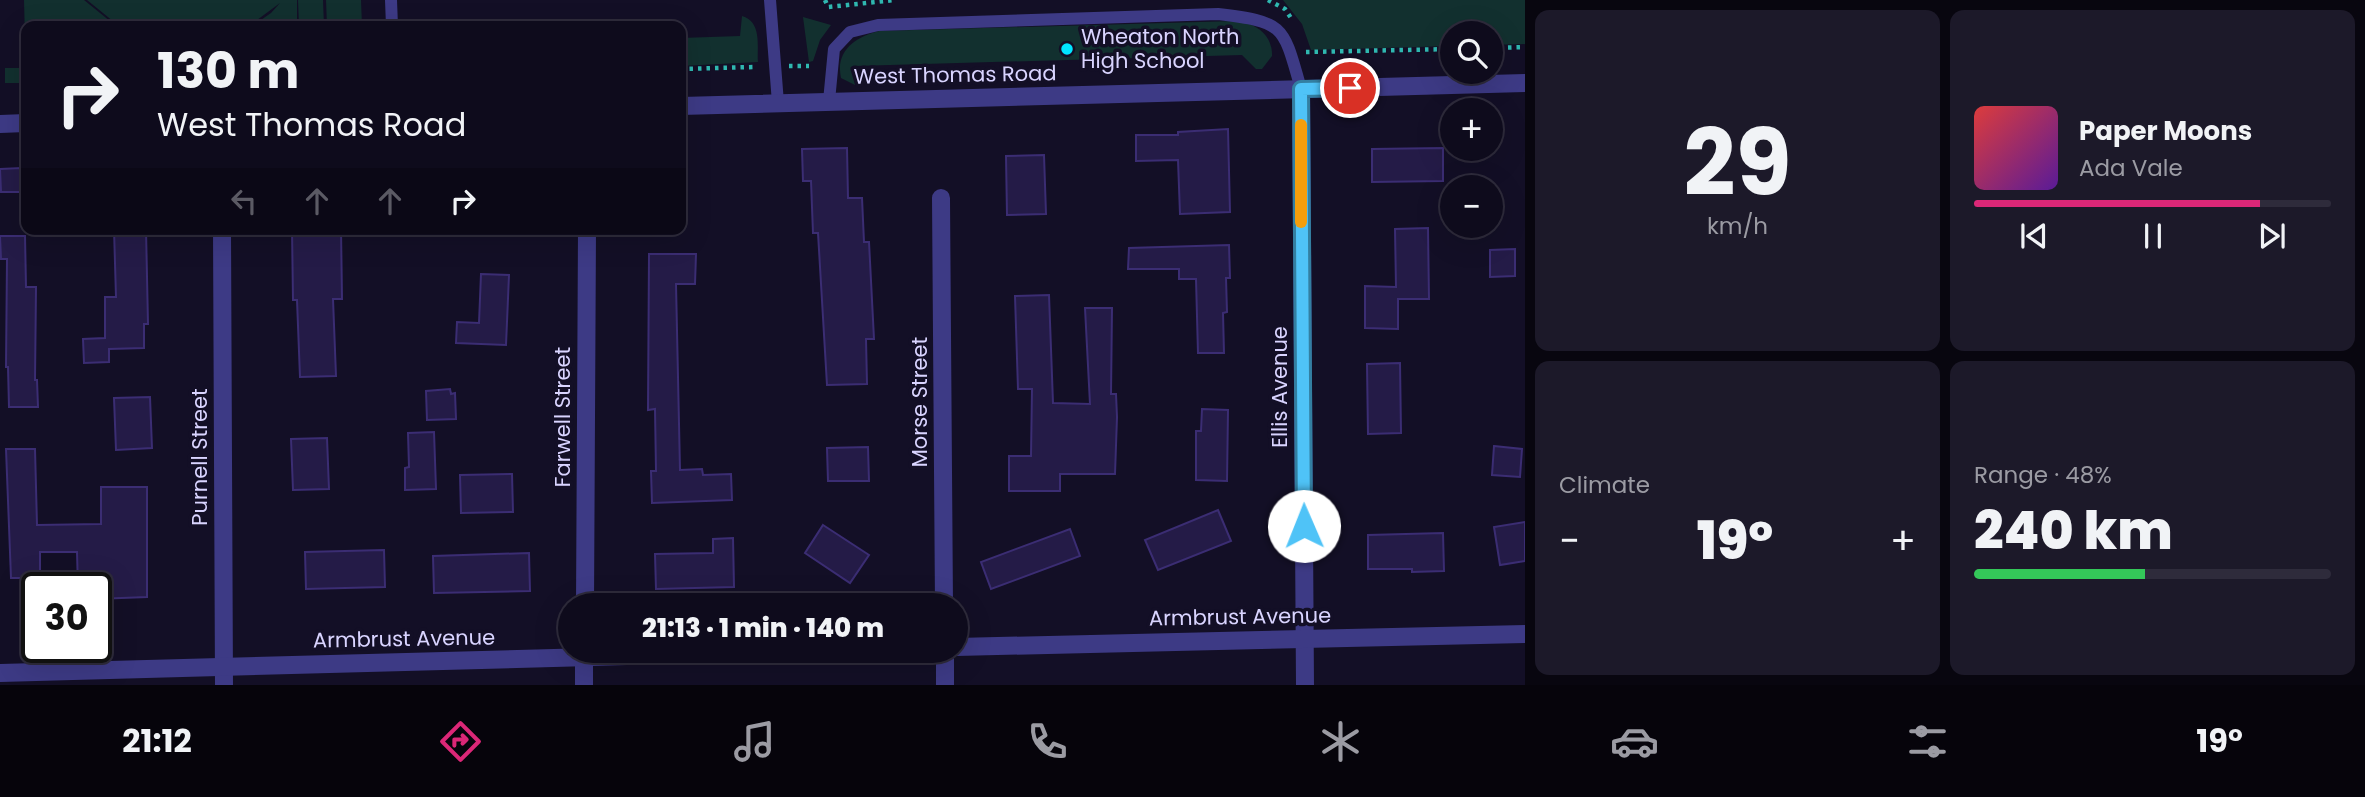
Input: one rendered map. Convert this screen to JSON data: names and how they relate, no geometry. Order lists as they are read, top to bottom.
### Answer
{
  "streets": {
    "street": [
      "West Thomas Road",
      "Ellis Avenue",
      "Morse Street",
      "Farwell Street",
      "Purnell Street",
      "Armbrust Avenue"
    ]
  },
  "crossings": [
    ["West Thomas Road", "Ellis Avenue"],
    ["Ellis Avenue", "Armbrust Avenue"],
    ["Purnell Street", "Armbrust Avenue"]
  ],
  "places": ["Wheaton North High School"],
  "page": {
    "tile": [
      ["29", "km/h"],
      "Climate",
      ["Range · 48%", "240 km"]
    ],
    "map_buttons": ["+", "−"],
    "turn": ["130 m", "West Thomas Road"],
    "song": ["Paper Moons", "Ada Vale"],
    "heat": ["−", "19°", "+"],
    "limit": "30",
    "trip": "21:13 · 1 min · 140 m",
    "tabs": ["21:12", "19°"]
  }
}
